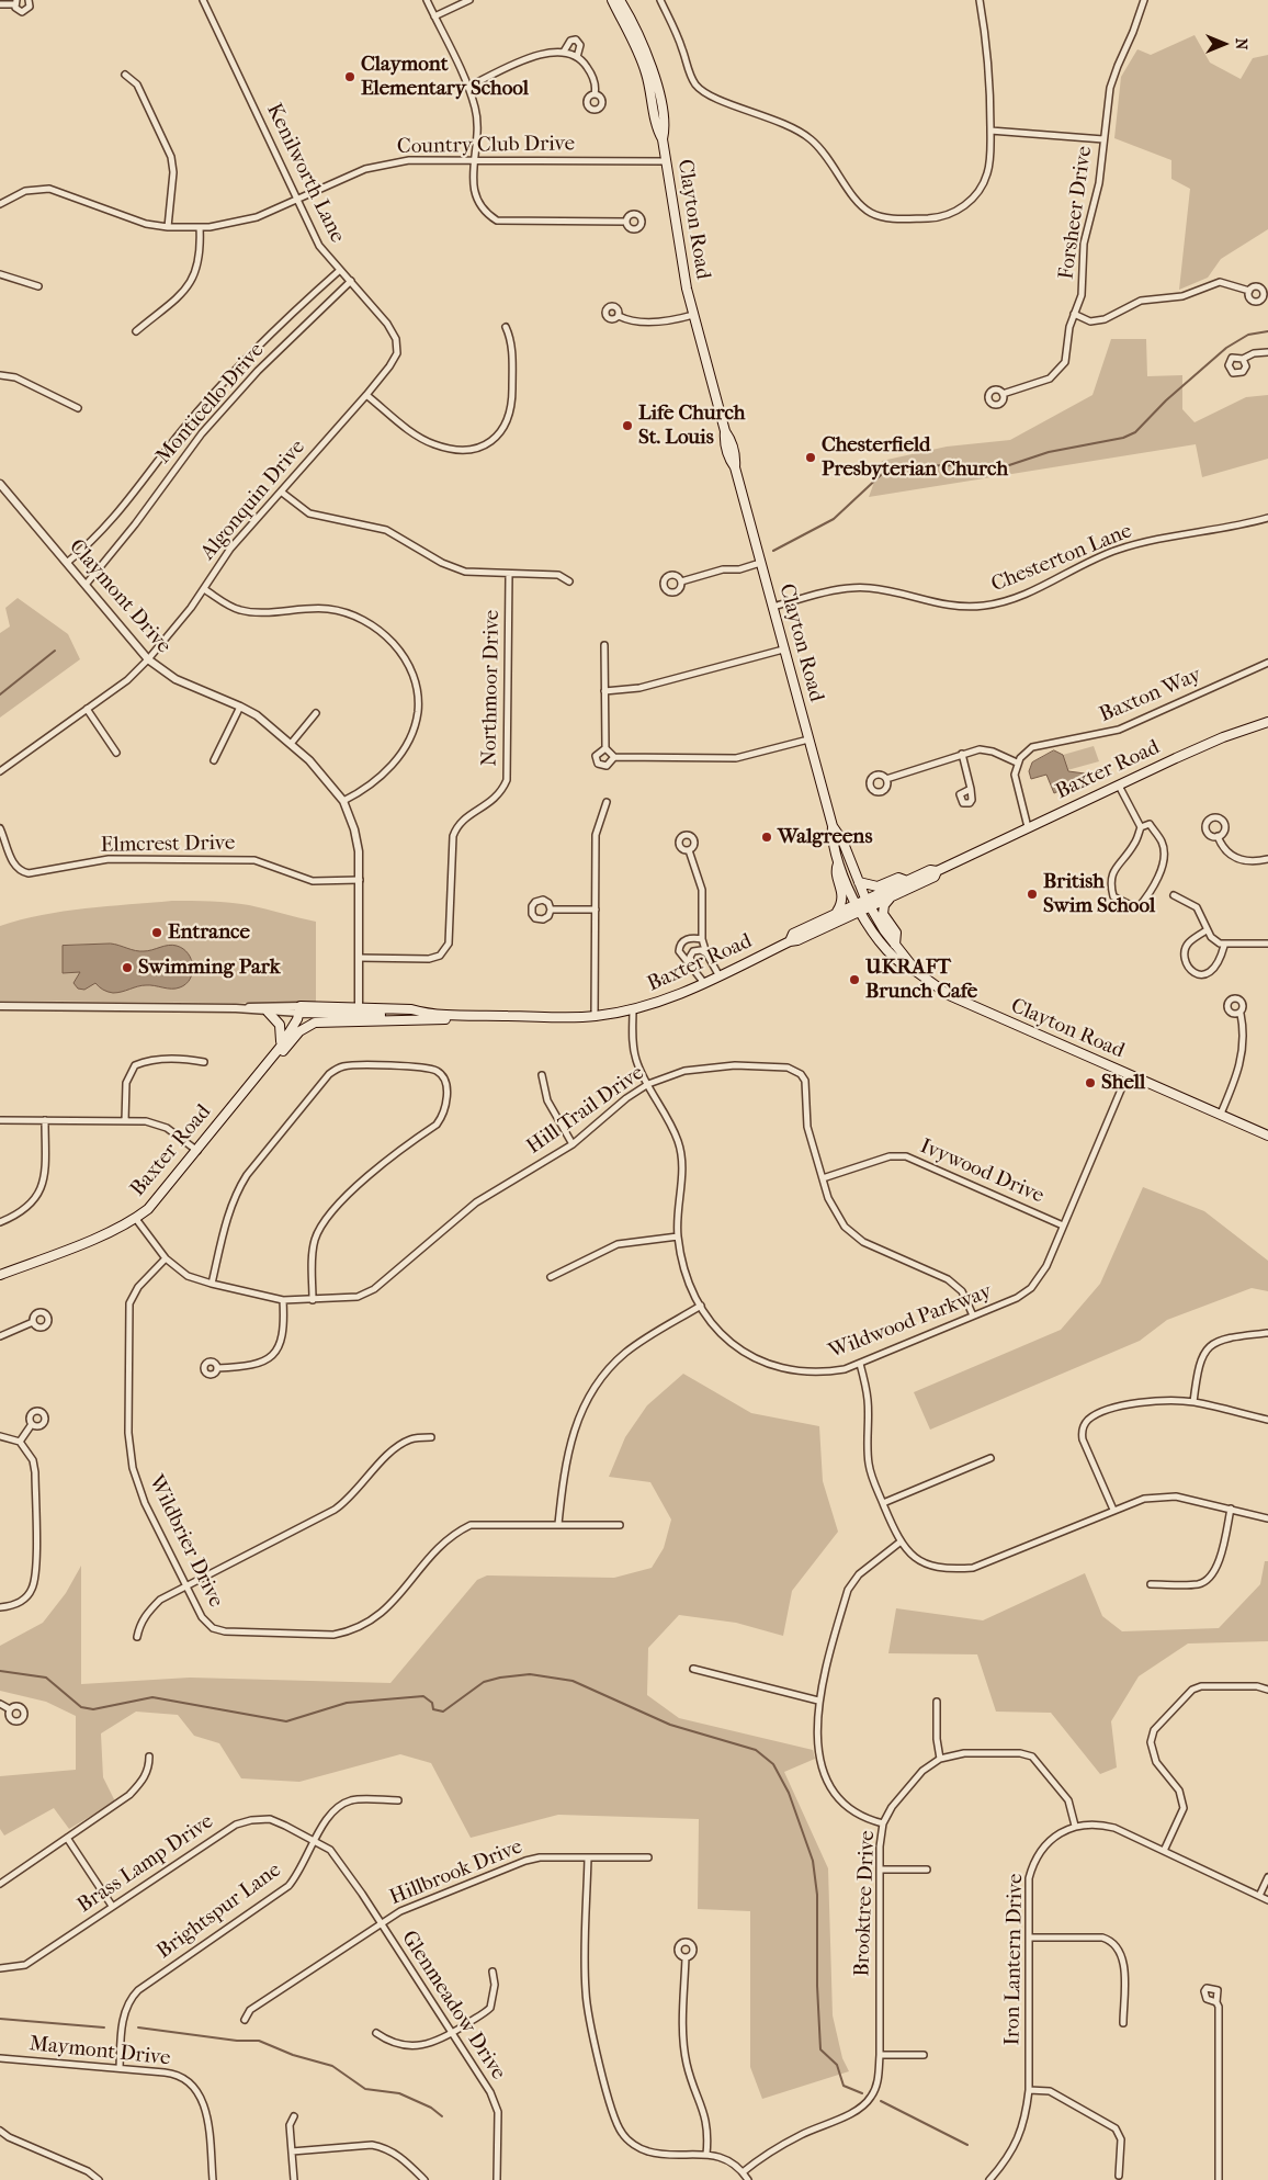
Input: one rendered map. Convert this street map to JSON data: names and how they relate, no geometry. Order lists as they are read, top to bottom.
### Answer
{
  "streets": {
    "main road": ["Clayton Road", "Baxter Road"],
    "street": [
      "Country Club Drive",
      "Kenilworth Lane",
      "Forsheer Drive",
      "Monticello Drive",
      "Algonquin Drive",
      "Chesterton Lane",
      "Claymont Drive",
      "Northmoor Drive",
      "Baxton Way",
      "Elmcrest Drive",
      "Hill Trail Drive",
      "Ivywood Drive",
      "Wildwood Parkway",
      "Wildbrier Drive",
      "Brass Lamp Drive",
      "Hillbrook Drive",
      "Brooktree Drive",
      "Brightspur Lane",
      "Iron Lantern Drive",
      "Glenmeadow Drive",
      "Maymont Drive"
    ]
  },
  "crossings": [
    ["Country Club Drive", "Kenilworth Lane"],
    ["Country Club Drive", "Clayton Road"],
    ["Kenilworth Lane", "Monticello Drive"],
    ["Kenilworth Lane", "Algonquin Drive"],
    ["Clayton Road", "Chesterton Lane"],
    ["Clayton Road", "Baxter Road"],
    ["Clayton Road", "Wildwood Parkway"],
    ["Monticello Drive", "Claymont Drive"],
    ["Algonquin Drive", "Claymont Drive"],
    ["Claymont Drive", "Northmoor Drive"],
    ["Claymont Drive", "Baxter Road"],
    ["Claymont Drive", "Elmcrest Drive"],
    ["Baxter Road", "Hill Trail Drive"],
    ["Baxter Road", "Wildwood Parkway"],
    ["Hill Trail Drive", "Ivywood Drive"],
    ["Hill Trail Drive", "Wildwood Parkway"],
    ["Hill Trail Drive", "Wildbrier Drive"],
    ["Ivywood Drive", "Wildwood Parkway"],
    ["Brass Lamp Drive", "Brightspur Lane"],
    ["Brass Lamp Drive", "Glenmeadow Drive"],
    ["Hillbrook Drive", "Glenmeadow Drive"],
    ["Brooktree Drive", "Iron Lantern Drive"],
    ["Brightspur Lane", "Glenmeadow Drive"],
    ["Brightspur Lane", "Maymont Drive"]
  ],
  "places": [
    "Claymont Elementary School",
    "Life Church St. Louis",
    "Chesterfield Presbyterian Church",
    "Walgreens",
    "British Swim School",
    "Entrance",
    "Swimming Park",
    "UKRAFT Brunch Cafe",
    "Shell"
  ],
  "north": "right"
}
